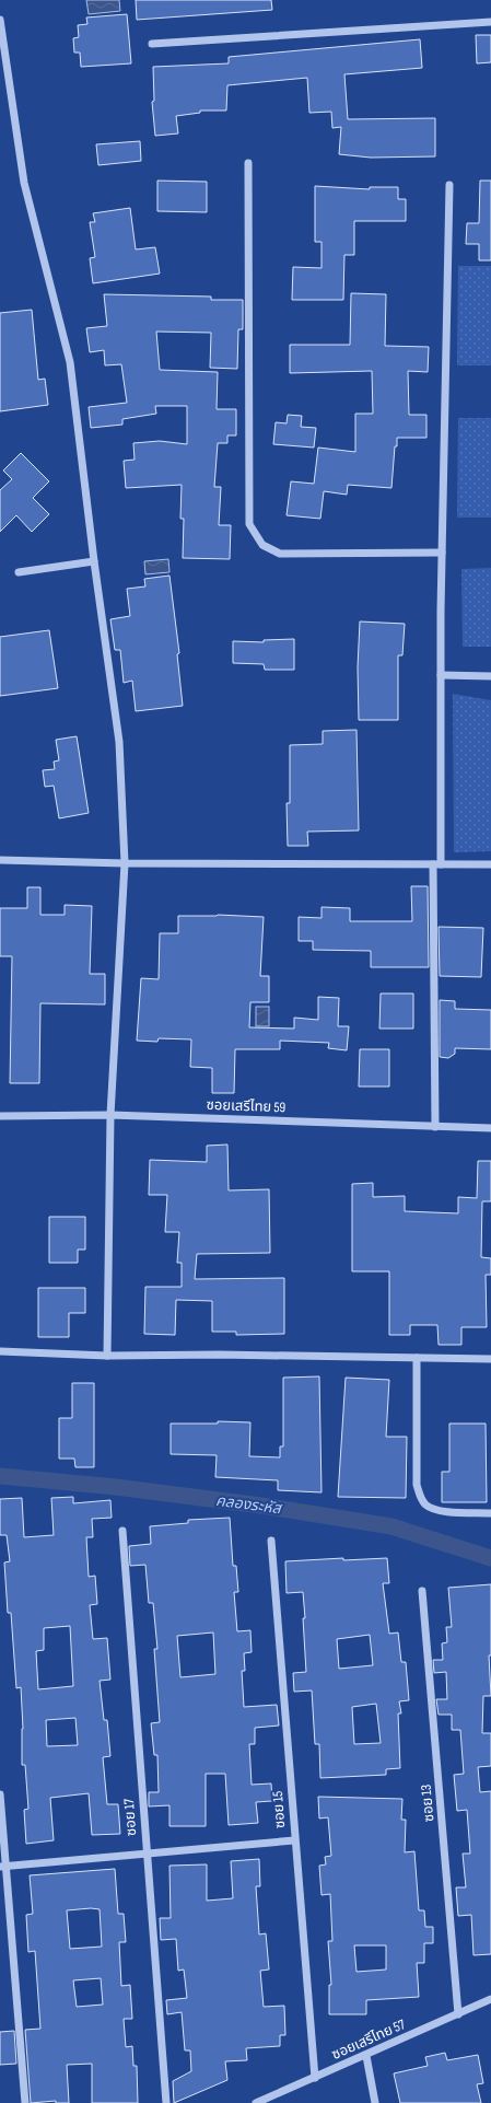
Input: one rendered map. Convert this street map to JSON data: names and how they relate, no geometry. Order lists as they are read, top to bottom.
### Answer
{
  "streets": {
    "street": [
      "ซอยเสรีไทย 59",
      "ซอย 13",
      "ซอย 15",
      "ซอย 17",
      "ซอยเสรีไทย 57"
    ]
  },
  "crossings": [
    ["ซอย 13", "ซอยเสรีไทย 57"],
    ["ซอย 15", "ซอยเสรีไทย 57"]
  ],
  "water": ["คลองระหัส"]
}
